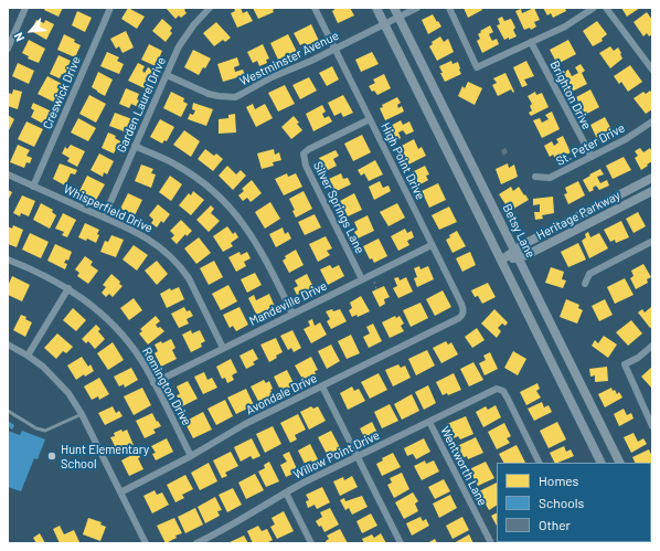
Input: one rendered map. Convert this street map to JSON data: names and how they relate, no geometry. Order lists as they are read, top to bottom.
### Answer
{
  "streets": {
    "main road": ["Heritage Parkway", "Betsy Lane"],
    "street": [
      "Westminster Avenue",
      "Creswick Drive",
      "Brighton Drive",
      "Garden Laurel Drive",
      "St. Peter Drive",
      "High Point Drive",
      "Silver Springs Lane",
      "Whisperfield Drive",
      "Mandeville Drive",
      "Remington Drive",
      "Avondale Drive",
      "Willow Point Drive",
      "Wentworth Lane"
    ]
  },
  "crossings": [
    ["Westminster Avenue", "Garden Laurel Drive"],
    ["Westminster Avenue", "High Point Drive"],
    ["Westminster Avenue", "Betsy Lane"],
    ["Creswick Drive", "Whisperfield Drive"],
    ["Brighton Drive", "St. Peter Drive"],
    ["Garden Laurel Drive", "Whisperfield Drive"],
    ["High Point Drive", "Silver Springs Lane"],
    ["High Point Drive", "Mandeville Drive"],
    ["High Point Drive", "Avondale Drive"],
    ["Silver Springs Lane", "Mandeville Drive"],
    ["Whisperfield Drive", "Mandeville Drive"],
    ["Heritage Parkway", "Betsy Lane"],
    ["Mandeville Drive", "Remington Drive"],
    ["Remington Drive", "Avondale Drive"],
    ["Willow Point Drive", "Wentworth Lane"]
  ],
  "places": ["Hunt Elementary School"],
  "legend": ["Homes", "Schools", "Other"],
  "north": "bottom left"
}
